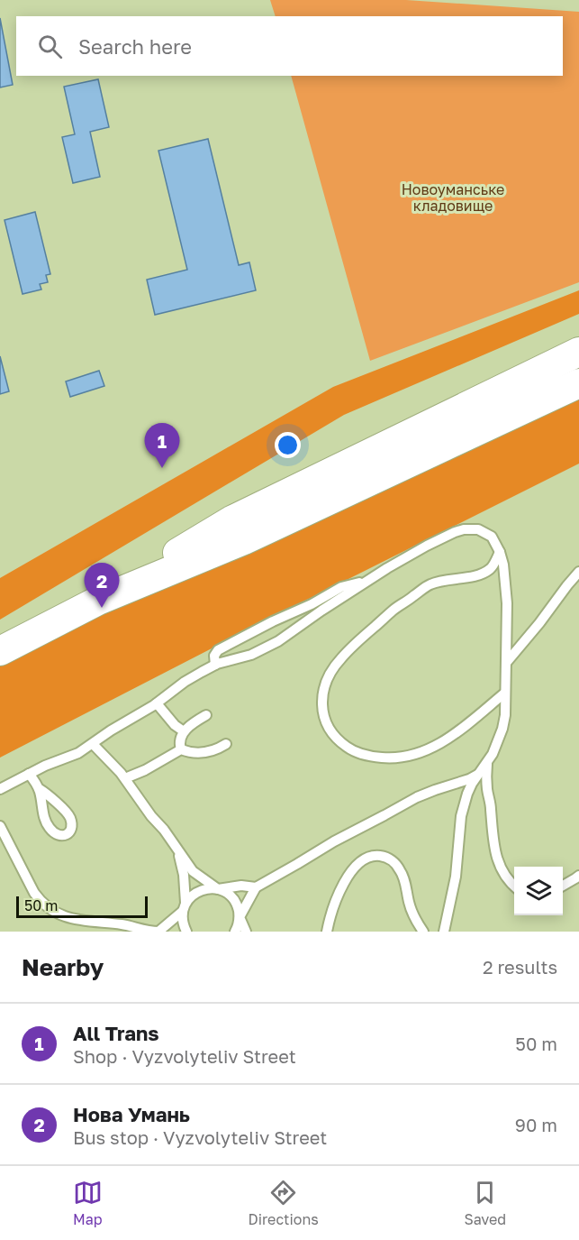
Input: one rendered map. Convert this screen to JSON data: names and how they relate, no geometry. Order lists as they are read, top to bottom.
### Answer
{
  "parks": ["Новоуманське кладовище"],
  "scale_bar": "50 m",
  "page": {
    "search": "Search here",
    "pins": ["1", "2"],
    "scale": "50 m",
    "heading": ["Nearby", "2 results"],
    "list": [
      {
        "mark": "1",
        "name": "All Trans",
        "note": "Shop · Vyzvolyteliv Street",
        "value": "50 m"
      },
      {
        "mark": "2",
        "name": "Нова Умань",
        "note": "Bus stop · Vyzvolyteliv Street",
        "value": "90 m"
      }
    ],
    "nav": ["Map", "Directions", "Saved"]
  }
}
